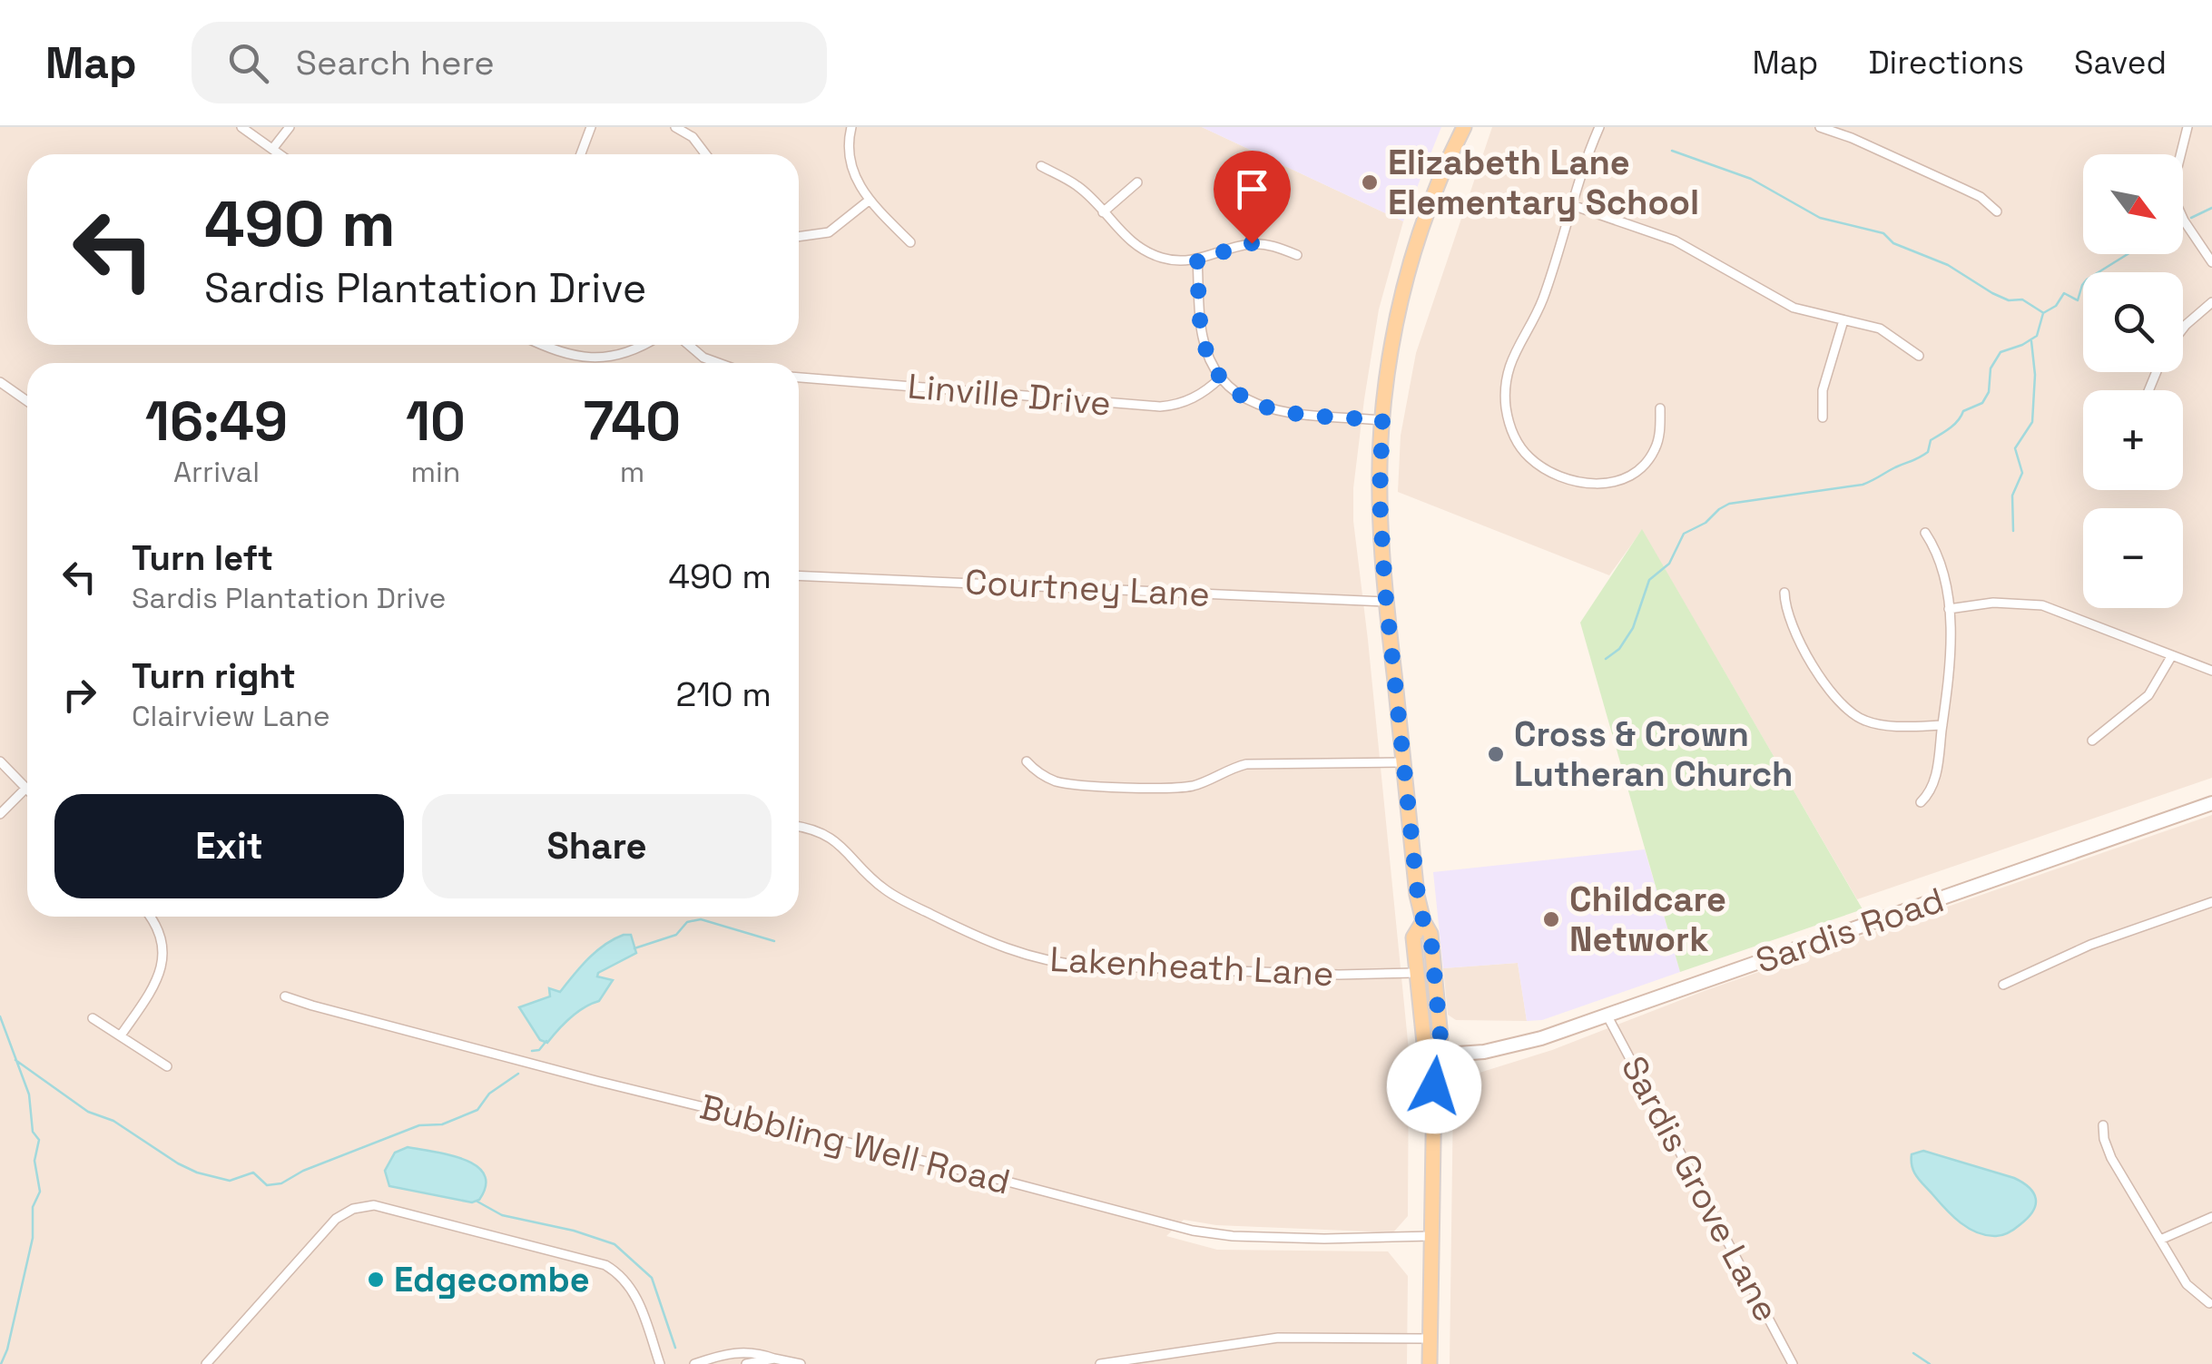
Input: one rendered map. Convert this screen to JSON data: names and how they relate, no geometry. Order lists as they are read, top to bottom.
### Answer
{
  "streets": {
    "main road": ["Sardis Road"],
    "street": [
      "Linville Drive",
      "Courtney Lane",
      "Lakenheath Lane",
      "Bubbling Well Road",
      "Sardis Grove Lane"
    ]
  },
  "crossings": [
    ["Sardis Road", "Sardis Grove Lane"]
  ],
  "places": [
    "Elizabeth Lane Elementary School",
    "Cross & Crown Lutheran Church",
    "Childcare Network",
    "Edgecombe"
  ],
  "north": "bottom right",
  "page": {
    "header": "Map",
    "search": "Search here",
    "nav": ["Map", "Directions", "Saved"],
    "map_buttons": ["+", "−"],
    "turn": ["490 m", "Sardis Plantation Drive"],
    "eta": [
      "16:49",
      "Arrival",
      "10",
      "min",
      "740",
      "m"
    ],
    "list": [
      {
        "name": "Turn left",
        "note": "Sardis Plantation Drive",
        "value": "490 m"
      },
      {
        "name": "Turn right",
        "note": "Clairview Lane",
        "value": "210 m"
      }
    ],
    "buttons": ["Exit", "Share"]
  }
}
